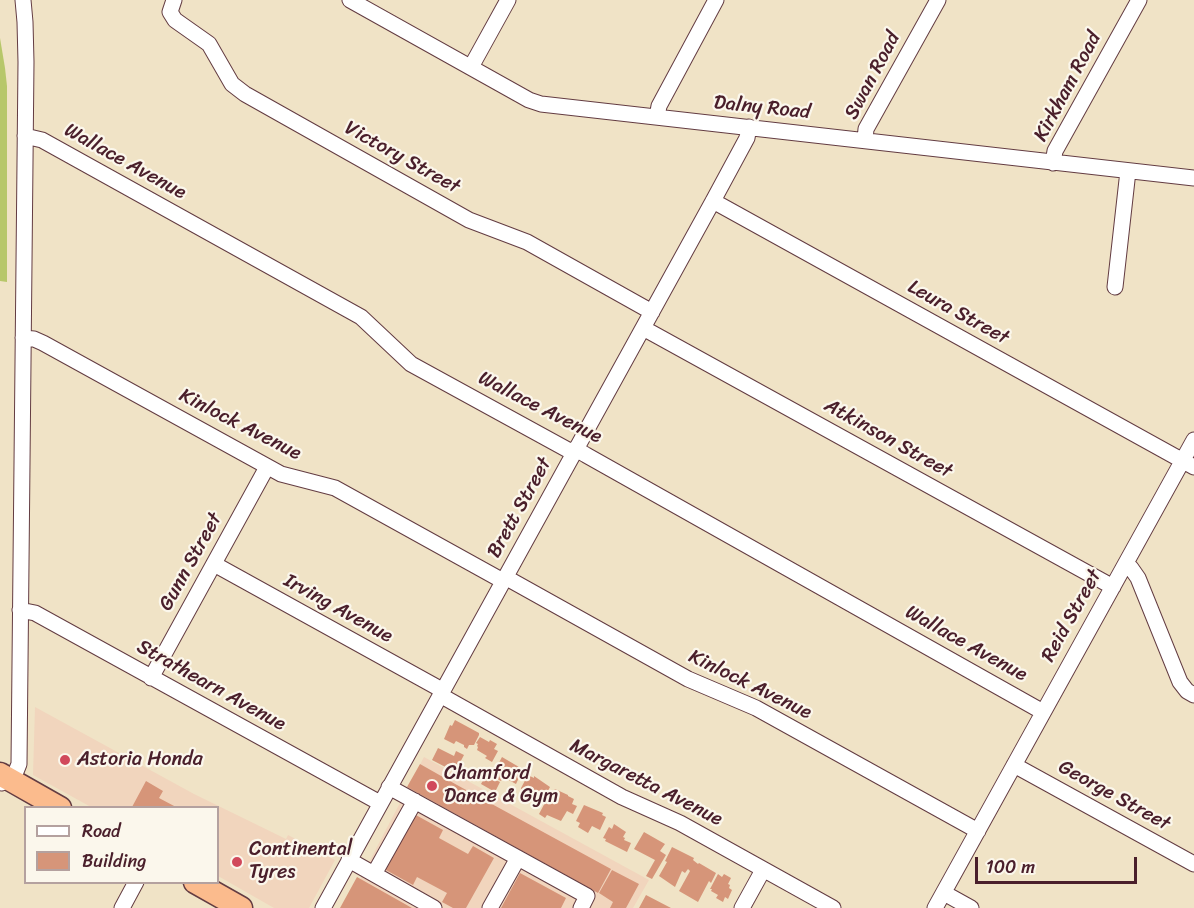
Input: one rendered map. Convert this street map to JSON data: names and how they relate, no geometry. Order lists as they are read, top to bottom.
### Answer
{
  "streets": {
    "street": [
      "Swan Road",
      "Kirkham Road",
      "Dalny Road",
      "Victory Street",
      "Wallace Avenue",
      "Leura Street",
      "Kinlock Avenue",
      "Atkinson Street",
      "Brett Street",
      "Gunn Street",
      "Irving Avenue",
      "Reid Street",
      "Strathearn Avenue",
      "Margaretta Avenue",
      "George Street"
    ]
  },
  "crossings": [
    ["Swan Road", "Dalny Road"],
    ["Kirkham Road", "Dalny Road"],
    ["Dalny Road", "Brett Street"],
    ["Victory Street", "Brett Street"],
    ["Wallace Avenue", "Brett Street"],
    ["Wallace Avenue", "Reid Street"],
    ["Leura Street", "Brett Street"],
    ["Leura Street", "Reid Street"],
    ["Kinlock Avenue", "Brett Street"],
    ["Kinlock Avenue", "Gunn Street"],
    ["Kinlock Avenue", "Reid Street"],
    ["Atkinson Street", "Brett Street"],
    ["Atkinson Street", "Reid Street"],
    ["Brett Street", "Irving Avenue"],
    ["Brett Street", "Strathearn Avenue"],
    ["Brett Street", "Margaretta Avenue"],
    ["Gunn Street", "Irving Avenue"],
    ["Gunn Street", "Strathearn Avenue"],
    ["Irving Avenue", "Margaretta Avenue"],
    ["Reid Street", "George Street"]
  ],
  "places": ["Astoria Honda", "Chamford Dance & Gym", "Continental Tyres"],
  "legend": ["Road", "Building"],
  "scale_bar": "100 m"
}
